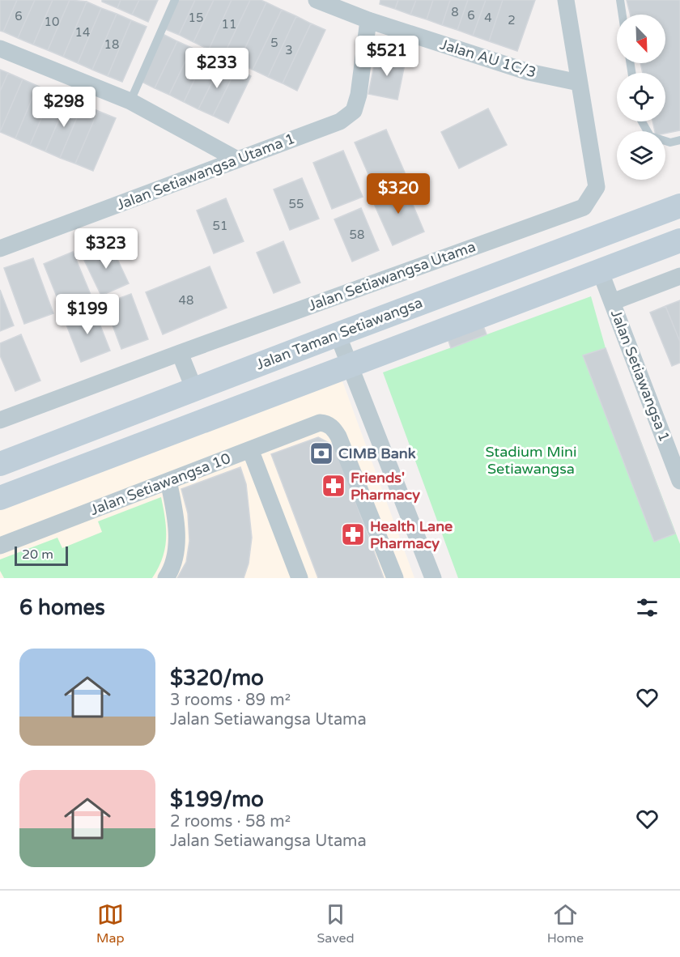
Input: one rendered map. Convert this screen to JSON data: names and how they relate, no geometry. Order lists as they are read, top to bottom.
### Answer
{
  "streets": {
    "main road": ["Jalan Taman Setiawangsa"],
    "street": [
      "Jalan AU 1C/3",
      "Jalan Setiawangsa Utama 1",
      "Jalan Setiawangsa Utama",
      "Jalan Setiawangsa 1",
      "Jalan Setiawangsa 10"
    ]
  },
  "crossings": [
    ["Jalan AU 1C/3", "Jalan Setiawangsa Utama 1"],
    ["Jalan AU 1C/3", "Jalan Setiawangsa Utama"]
  ],
  "parks": ["Stadium Mini Setiawangsa"],
  "places": {
    "bank": ["CIMB Bank"],
    "pharmacy": ["Friends' Pharmacy", "Health Lane Pharmacy"]
  },
  "house_numbers": [
    "8",
    "6",
    "6",
    "15",
    "4",
    "2",
    "10",
    "11",
    "14",
    "5",
    "18",
    "3",
    "55",
    "51",
    "58",
    "48"
  ],
  "scale_bar": "20 m",
  "north": "bottom right",
  "page": {
    "price": [
      "$521",
      "$233",
      "$298",
      "$320",
      "$323",
      "$199"
    ],
    "scale": "20 m",
    "heading": "6 homes",
    "list": [
      {
        "name": "$320/mo",
        "note": "3 rooms · 89 m² · Jalan Setiawangsa Utama"
      },
      {
        "name": "$199/mo",
        "note": "2 rooms · 58 m² · Jalan Setiawangsa Utama"
      }
    ],
    "tabs": ["Map", "Saved", "Home"]
  }
}
